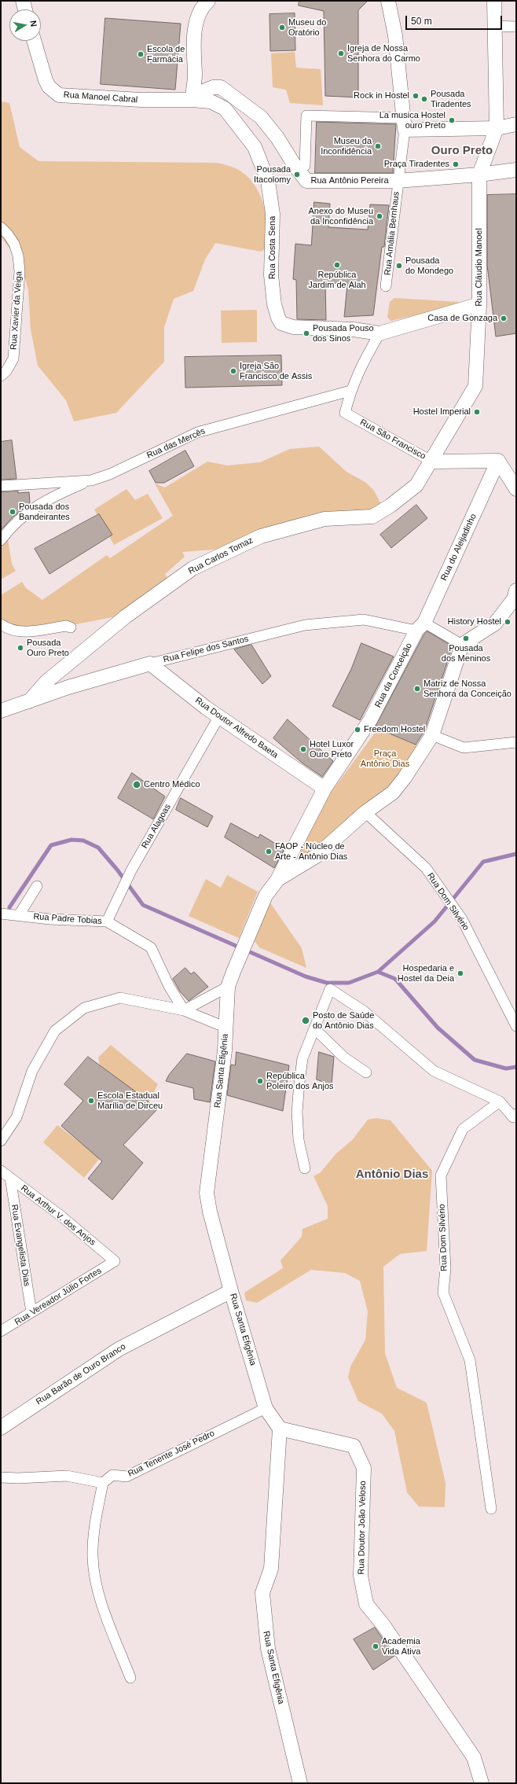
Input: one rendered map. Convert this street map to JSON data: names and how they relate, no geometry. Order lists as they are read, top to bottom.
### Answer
{
  "streets": {
    "street": [
      "Rua Manoel Cabral",
      "Rua Antônio Pereira",
      "Rua Amália Bernhaus",
      "Rua Costa Sena",
      "Rua Cláudio Manoel",
      "Rua Xavier da Veiga",
      "Rua São Francisco",
      "Rua das Mercês",
      "Rua do Aleijadinho",
      "Rua Carlos Tomaz",
      "Rua Felipe dos Santos",
      "Rua da Conceição",
      "Rua Doutor Alfredo Baeta",
      "Rua Alagoas",
      "Rua Dom Silvério",
      "Rua Padre Tobias",
      "Rua Santa Efigênia",
      "Rua Arthur V. dos Anjos",
      "Rua Evangelista Dias",
      "Rua Vereador Júlio Fortes",
      "Rua Barão de Ouro Branco",
      "Rua Tenente José Pedro",
      "Rua Doutor João Veloso"
    ]
  },
  "crossings": [
    ["Rua Manoel Cabral", "Rua Antônio Pereira"],
    ["Rua Manoel Cabral", "Rua Costa Sena"],
    ["Rua Antônio Pereira", "Rua Amália Bernhaus"],
    ["Rua Antônio Pereira", "Rua Costa Sena"],
    ["Rua Antônio Pereira", "Rua Cláudio Manoel"],
    ["Rua Cláudio Manoel", "Rua São Francisco"],
    ["Rua Cláudio Manoel", "Rua Carlos Tomaz"],
    ["Rua São Francisco", "Rua das Mercês"],
    ["Rua São Francisco", "Rua do Aleijadinho"],
    ["Rua São Francisco", "Rua Carlos Tomaz"],
    ["Rua do Aleijadinho", "Rua Felipe dos Santos"],
    ["Rua do Aleijadinho", "Rua da Conceição"],
    ["Rua Carlos Tomaz", "Rua Felipe dos Santos"],
    ["Rua Felipe dos Santos", "Rua da Conceição"],
    ["Rua Felipe dos Santos", "Rua Doutor Alfredo Baeta"],
    ["Rua da Conceição", "Rua Doutor Alfredo Baeta"],
    ["Rua Doutor Alfredo Baeta", "Rua Alagoas"],
    ["Rua Alagoas", "Rua Padre Tobias"],
    ["Rua Santa Efigênia", "Rua Barão de Ouro Branco"],
    ["Rua Santa Efigênia", "Rua Tenente José Pedro"],
    ["Rua Santa Efigênia", "Rua Doutor João Veloso"],
    ["Rua Arthur V. dos Anjos", "Rua Evangelista Dias"],
    ["Rua Arthur V. dos Anjos", "Rua Vereador Júlio Fortes"],
    ["Rua Evangelista Dias", "Rua Vereador Júlio Fortes"]
  ],
  "districts": ["Ouro Preto", "Antônio Dias"],
  "parks": ["Praça Antônio Dias"],
  "places": [
    "Museu do Oratório",
    "Igreja de Nossa Senhora do Carmo",
    "Escola de Farmácia",
    "Rock in Hostel",
    "Pousada Tiradentes",
    "La musica Hostel ouro Preto",
    "Museu da Inconfidência",
    "Praça Tiradentes",
    "Pousada Itacolomy",
    "Anexo do Museu da Inconfidência",
    "República Jardim de Alah",
    "Pousada do Mondego",
    "Casa de Gonzaga",
    "Pousada Pouso dos Sinos",
    "Igreja São Francisco de Assis",
    "Hostel Imperial",
    "Pousada dos Bandeirantes",
    "History Hostel",
    "Pousada dos Meninos",
    "Pousada Ouro Preto",
    "Matriz de Nossa Senhora da Conceição",
    "Freedom Hostel",
    "Hotel Luxor Ouro Preto",
    "Centro Médico",
    "FAOP - Núcleo de Arte - Antônio Dias",
    "Hospedaria e Hostel da Deia",
    "Posto de Saúde do Antônio Dias",
    "República Poleiro dos Anjos",
    "Escola Estadual Marília de Dirceu",
    "Academia Vida Ativa"
  ],
  "scale_bar": "50 m",
  "north": "right"
}
